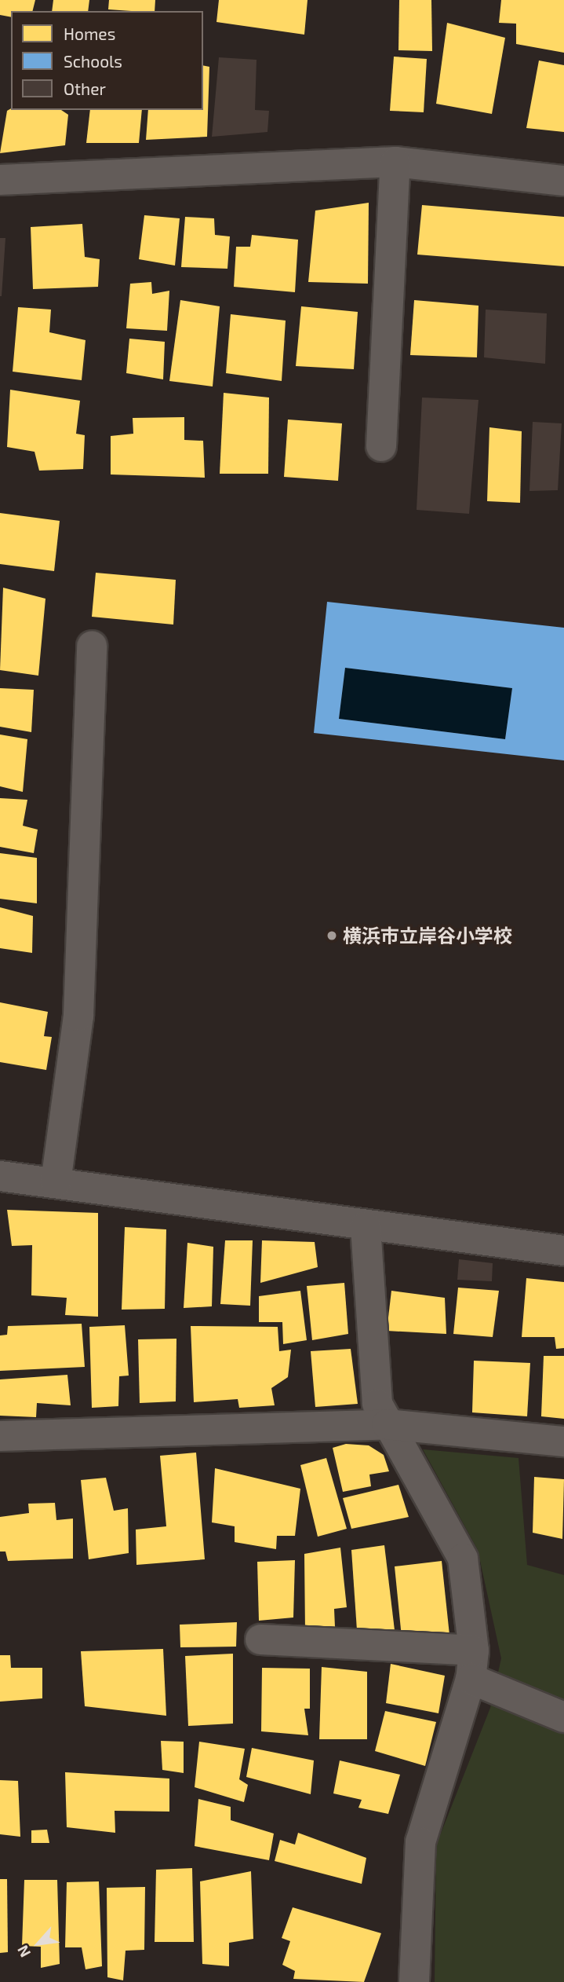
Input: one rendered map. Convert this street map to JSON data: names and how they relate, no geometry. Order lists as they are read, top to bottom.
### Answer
{
  "places": ["横浜市立岸谷小学校"],
  "legend": ["Homes", "Schools", "Other"],
  "north": "bottom left"
}
